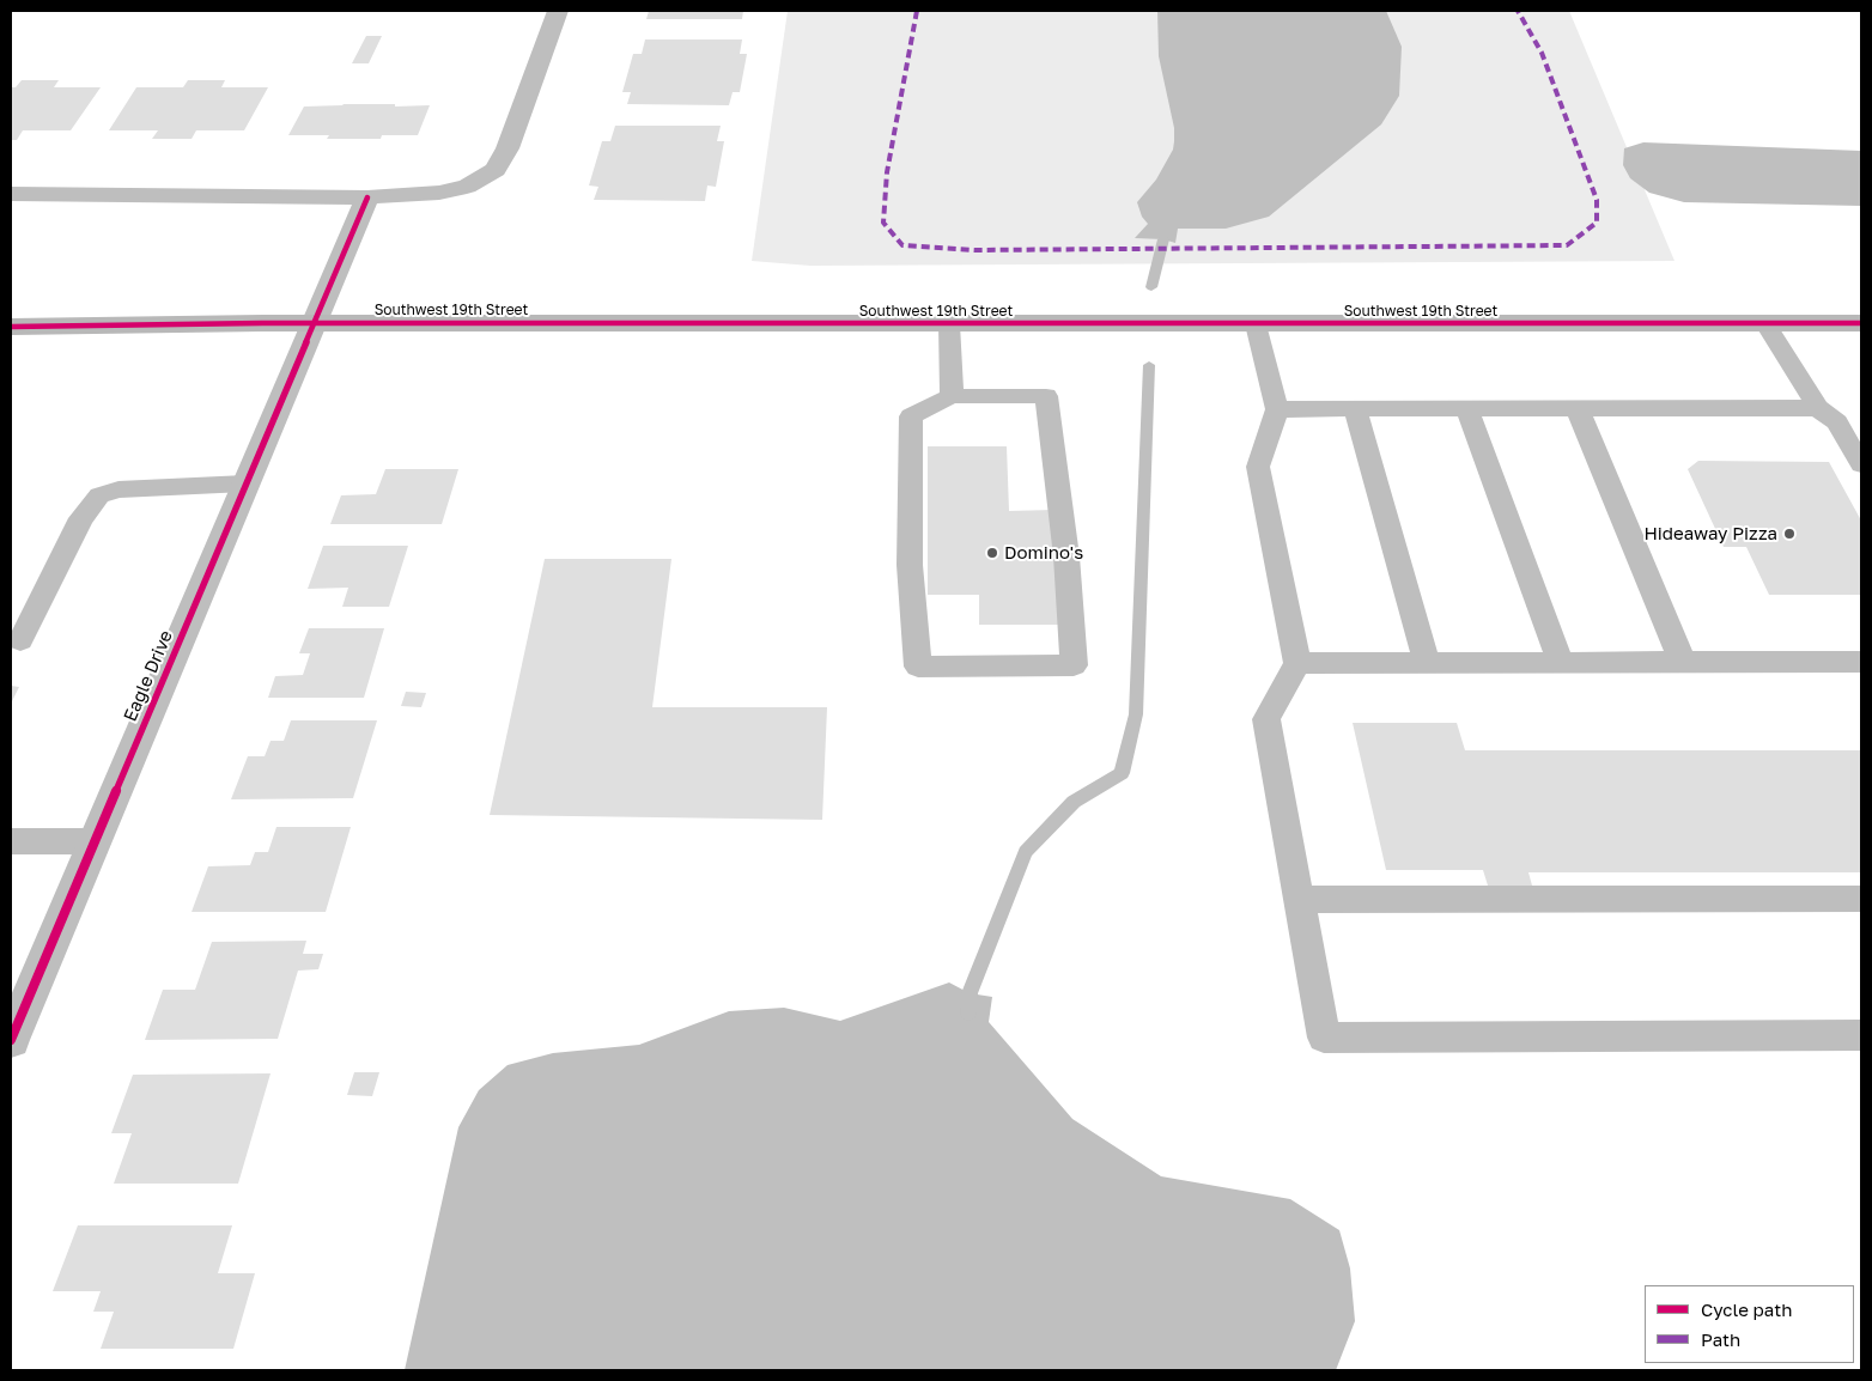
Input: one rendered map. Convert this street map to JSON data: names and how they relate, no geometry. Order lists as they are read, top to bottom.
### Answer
{
  "streets": {
    "street": ["Southwest 19th Street", "Eagle Drive"]
  },
  "crossings": [
    ["Southwest 19th Street", "Eagle Drive"]
  ],
  "places": ["Hideaway Pizza", "Domino's"],
  "legend": ["Cycle path", "Path"]
}
